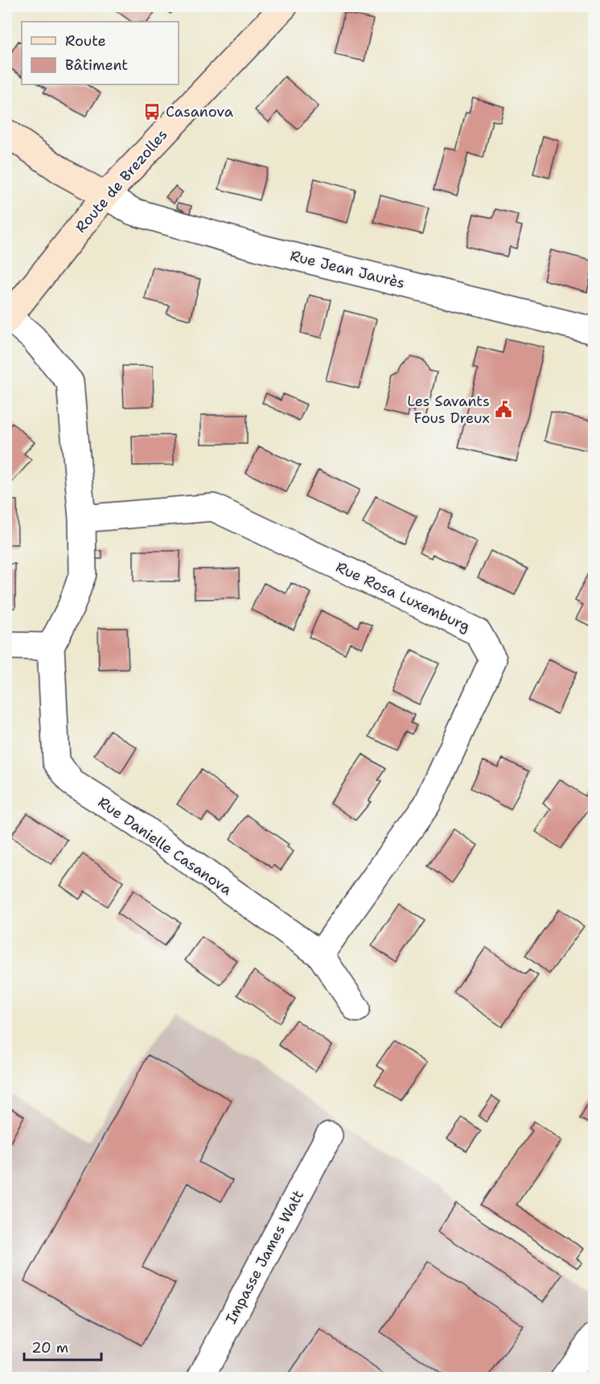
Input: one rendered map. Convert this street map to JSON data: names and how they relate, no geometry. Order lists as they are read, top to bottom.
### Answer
{
  "streets": {
    "main road": ["Route de Brezolles"],
    "street": [
      "Rue Jean Jaurès",
      "Rue Rosa Luxemburg",
      "Rue Danielle Casanova",
      "Impasse James Watt"
    ]
  },
  "crossings": [
    ["Route de Brezolles", "Rue Jean Jaurès"],
    ["Route de Brezolles", "Rue Danielle Casanova"],
    ["Rue Rosa Luxemburg", "Rue Danielle Casanova"]
  ],
  "places": {
    "bus stop": ["Casanova"],
    "public building": ["Les Savants Fous Dreux"]
  },
  "legend": ["Route", "Bâtiment"],
  "scale_bar": "20 m"
}
